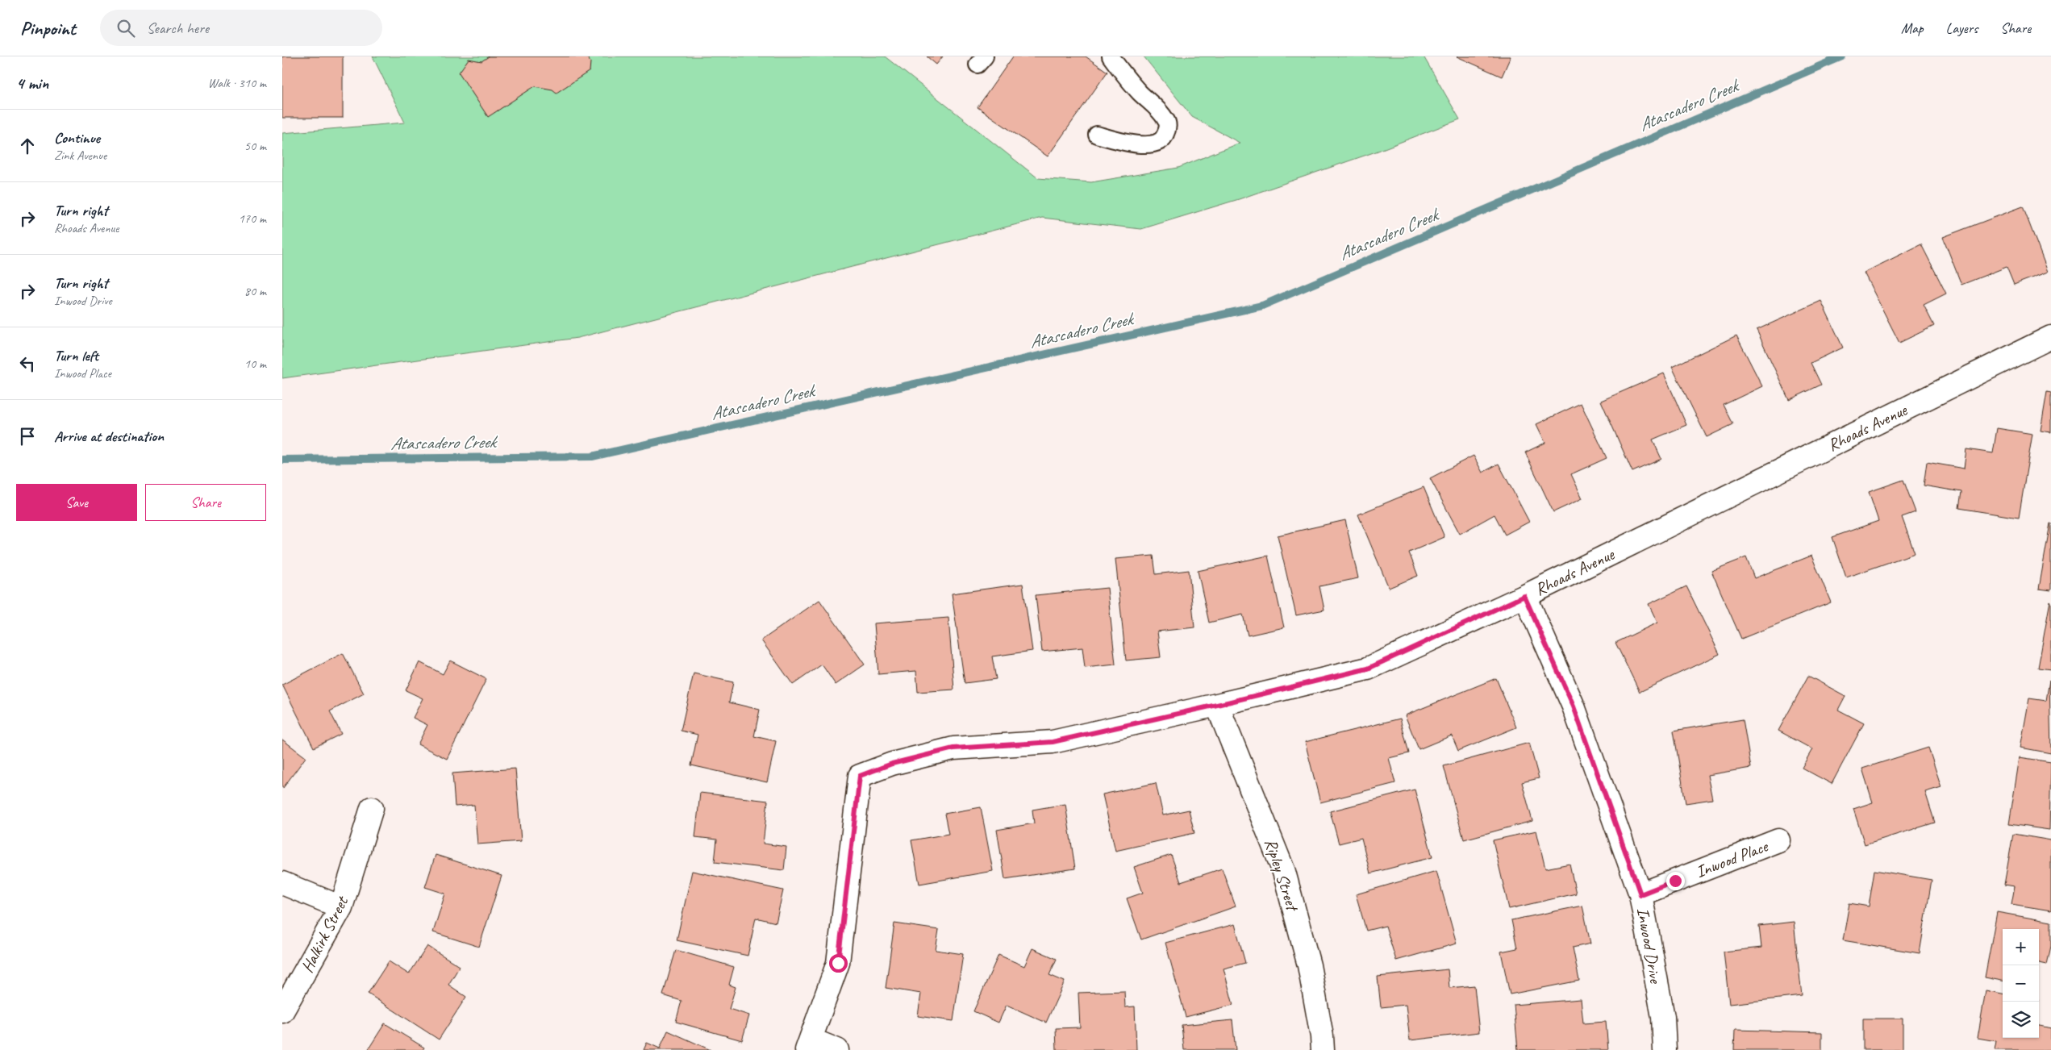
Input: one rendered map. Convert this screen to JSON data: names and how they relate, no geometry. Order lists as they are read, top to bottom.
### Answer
{
  "streets": {
    "street": [
      "Rhoads Avenue",
      "Inwood Place",
      "Ripley Street",
      "Halkirk Street",
      "Inwood Drive"
    ]
  },
  "crossings": [
    ["Rhoads Avenue", "Ripley Street"],
    ["Rhoads Avenue", "Inwood Drive"],
    ["Inwood Place", "Inwood Drive"]
  ],
  "water": ["Atascadero Creek"],
  "page": {
    "header": "Pinpoint",
    "search": "Search here",
    "nav": ["Map", "Layers", "Share"],
    "heading": ["4 min", "Walk · 310 m"],
    "list": [
      ["Continue", "Zink Avenue", "50 m"],
      ["Turn right", "Rhoads Avenue", "170 m"],
      ["Turn right", "Inwood Drive", "80 m"],
      ["Turn left", "Inwood Place", "10 m"],
      "Arrive at destination"
    ],
    "buttons": ["Save", "Share"],
    "map_buttons": ["+", "−"]
  }
}
